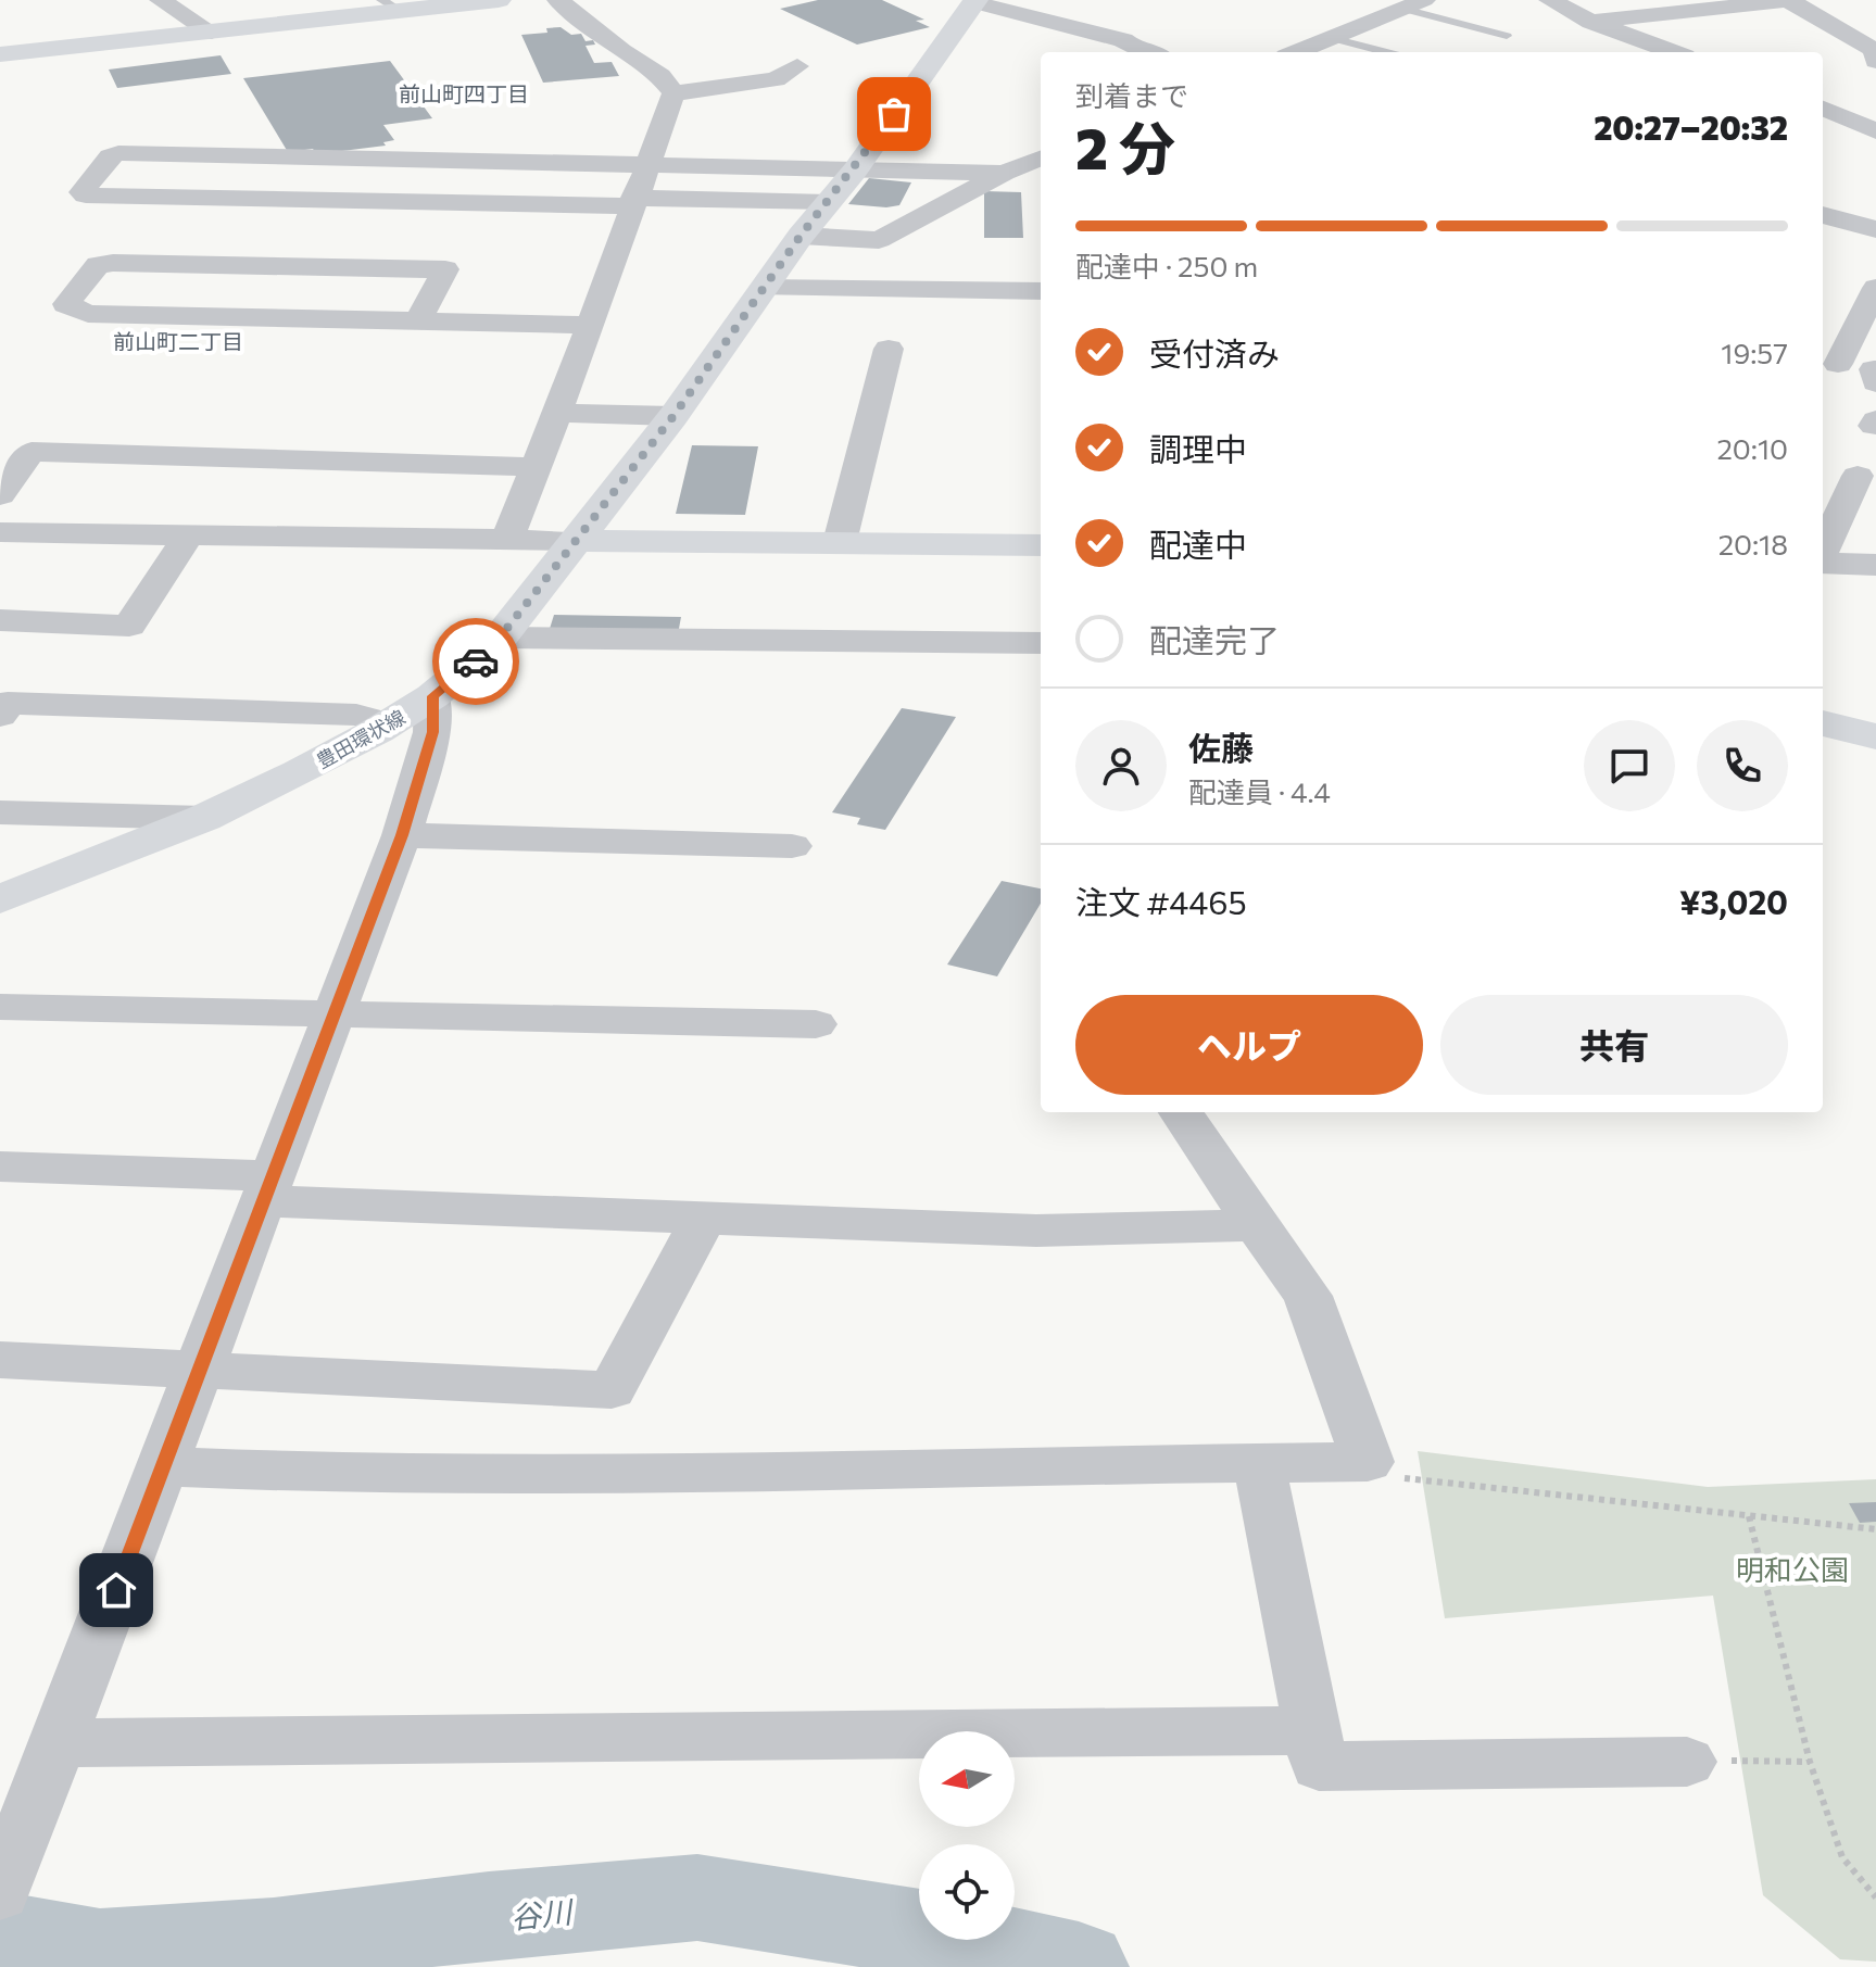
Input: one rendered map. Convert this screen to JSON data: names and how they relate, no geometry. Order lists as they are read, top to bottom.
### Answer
{
  "streets": {
    "main road": ["豊田環状線"]
  },
  "districts": ["前山町四丁目", "前山町二丁目"],
  "water": ["谷川"],
  "parks": ["明和公園"],
  "north": "left",
  "page": {
    "heading": ["2 分", "到着まで", "20:27–20:32"],
    "panel": [
      "佐藤",
      "配達員 · 4.4",
      "注文 #4465",
      "¥3,020"
    ],
    "bar": "配達中 · 250 m",
    "list": [
      ["受付済み", "19:57"],
      ["調理中", "20:10"],
      ["配達中", "20:18"],
      "配達完了"
    ],
    "buttons": ["ヘルプ", "共有"]
  }
}
